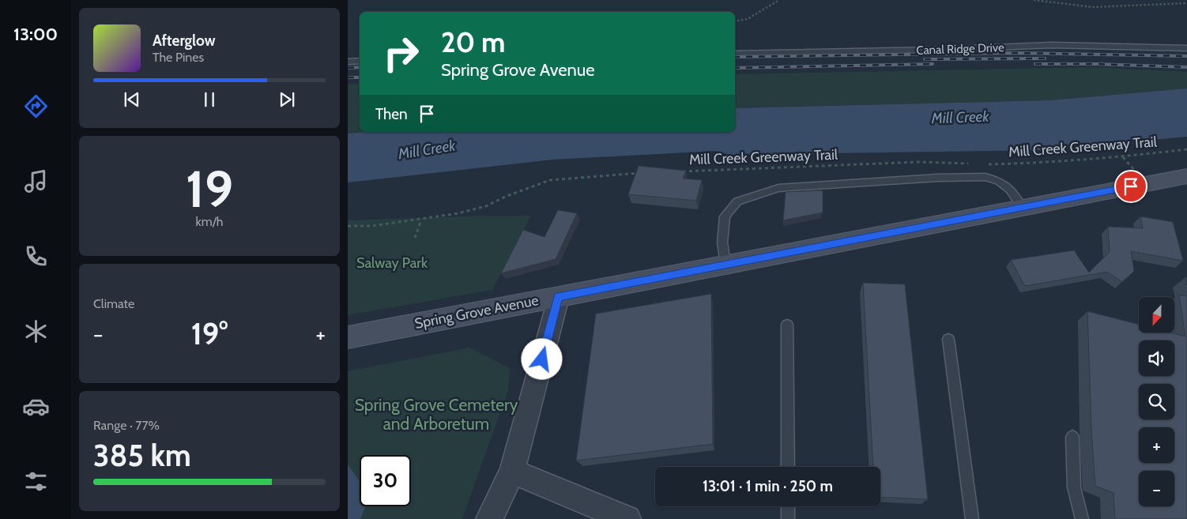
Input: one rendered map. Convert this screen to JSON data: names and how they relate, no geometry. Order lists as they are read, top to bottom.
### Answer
{
  "streets": {
    "main road": ["Spring Grove Avenue"],
    "lane": ["Canal Ridge Drive"],
    "path": ["Mill Creek Greenway Trail"]
  },
  "water": ["Mill Creek"],
  "parks": ["Salway Park", "Spring Grove Cemetery and Arboretum"],
  "north": "bottom",
  "page": {
    "tabs": "13:00",
    "turn": ["20 m", "Spring Grove Avenue"],
    "song": ["Afterglow", "The Pines"],
    "then": "Then",
    "tile": [
      ["19", "km/h"],
      "Climate",
      ["Range · 77%", "385 km"]
    ],
    "map_buttons": ["+", "−"],
    "heat": ["−", "19°", "+"],
    "limit": "30",
    "trip": "13:01 · 1 min · 250 m"
  }
}
